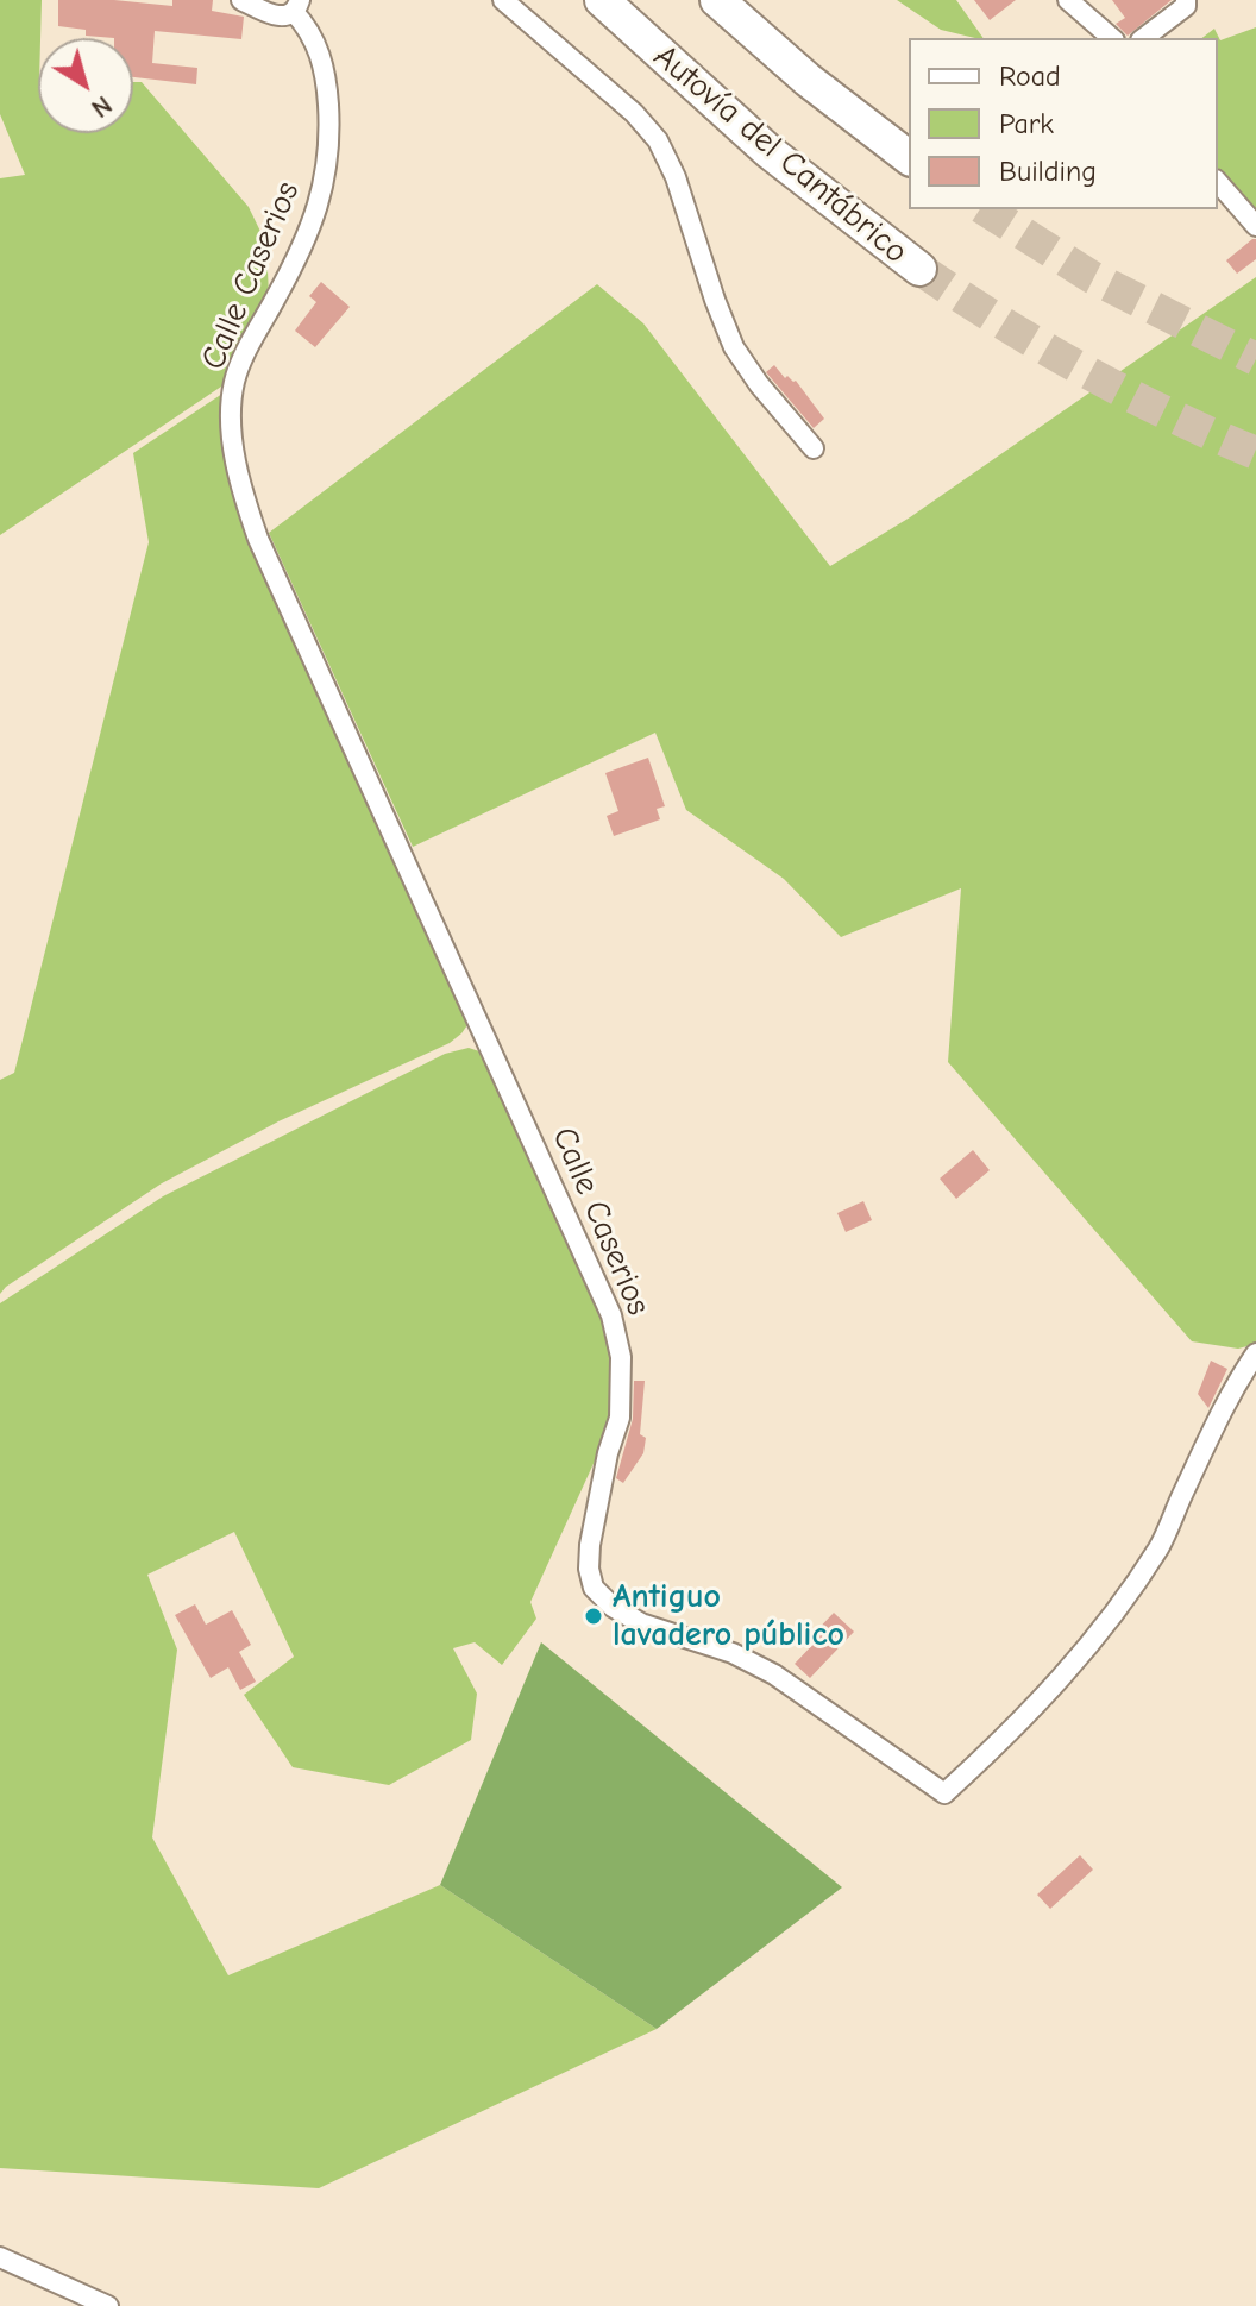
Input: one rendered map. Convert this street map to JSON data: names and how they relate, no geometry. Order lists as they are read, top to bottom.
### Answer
{
  "streets": {
    "highway": ["Autovía del Cantábrico"],
    "street": ["Calle Caserios"]
  },
  "places": ["Antiguo lavadero público"],
  "legend": ["Road", "Park", "Building"],
  "north": "bottom right"
}
